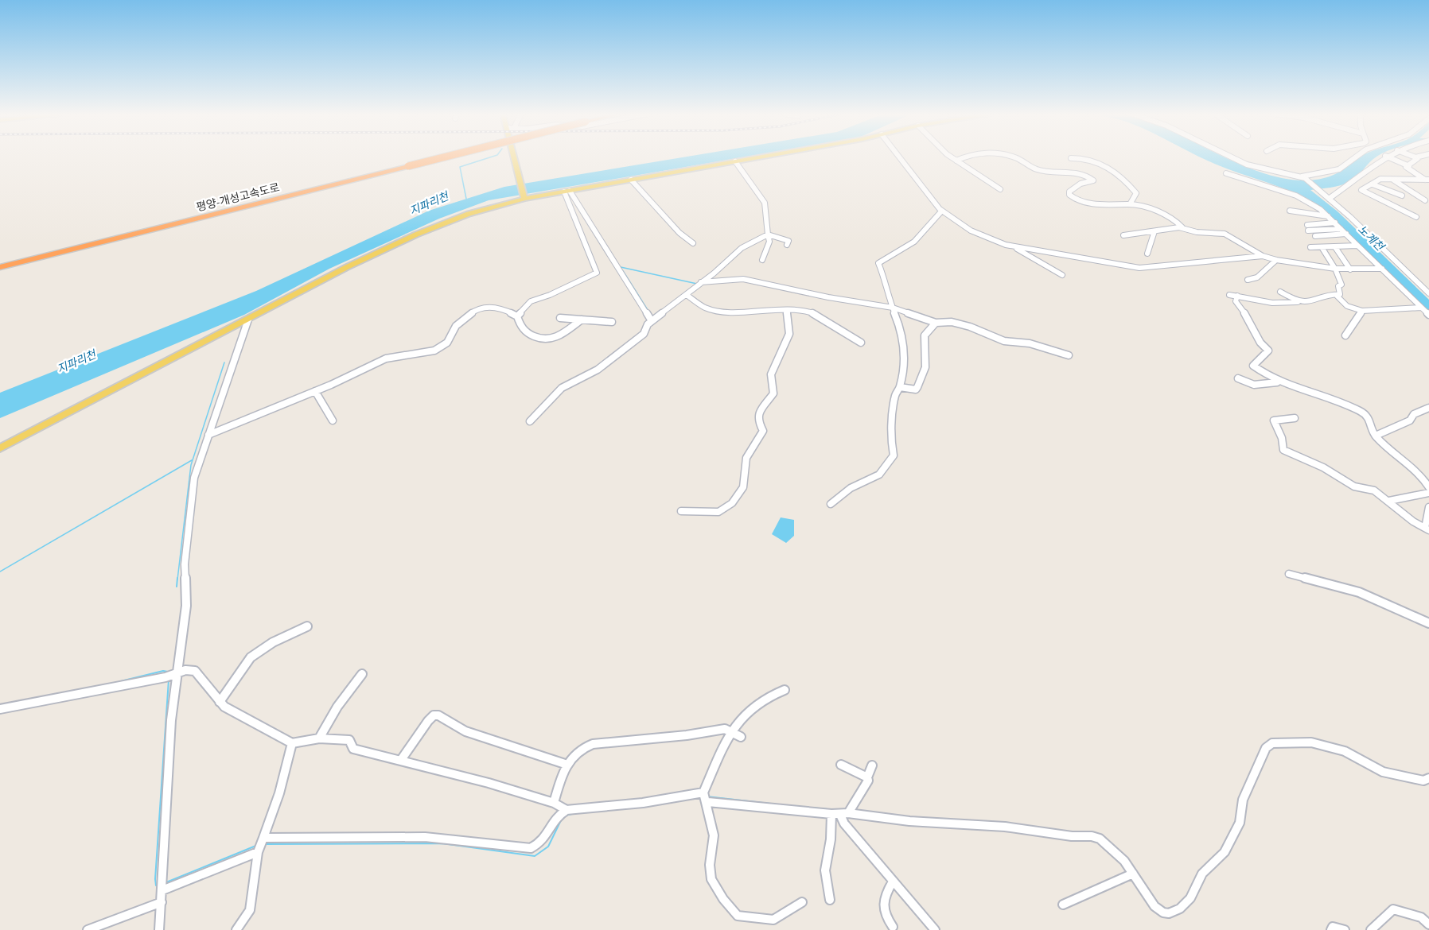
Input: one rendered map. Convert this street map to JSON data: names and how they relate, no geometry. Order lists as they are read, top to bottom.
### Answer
{
  "streets": {
    "highway": ["평양-개성고속도로"]
  },
  "water": ["지파리천", "노계천"]
}
